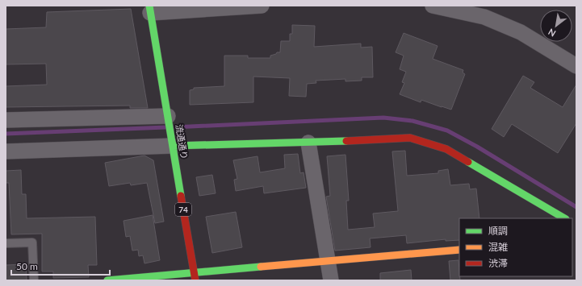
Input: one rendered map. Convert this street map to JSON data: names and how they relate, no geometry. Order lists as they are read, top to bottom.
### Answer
{
  "streets": {
    "street": ["流通通り", "74"]
  },
  "legend": ["順調", "混雑", "渋滞"],
  "scale_bar": "50 m",
  "north": "bottom left"
}
